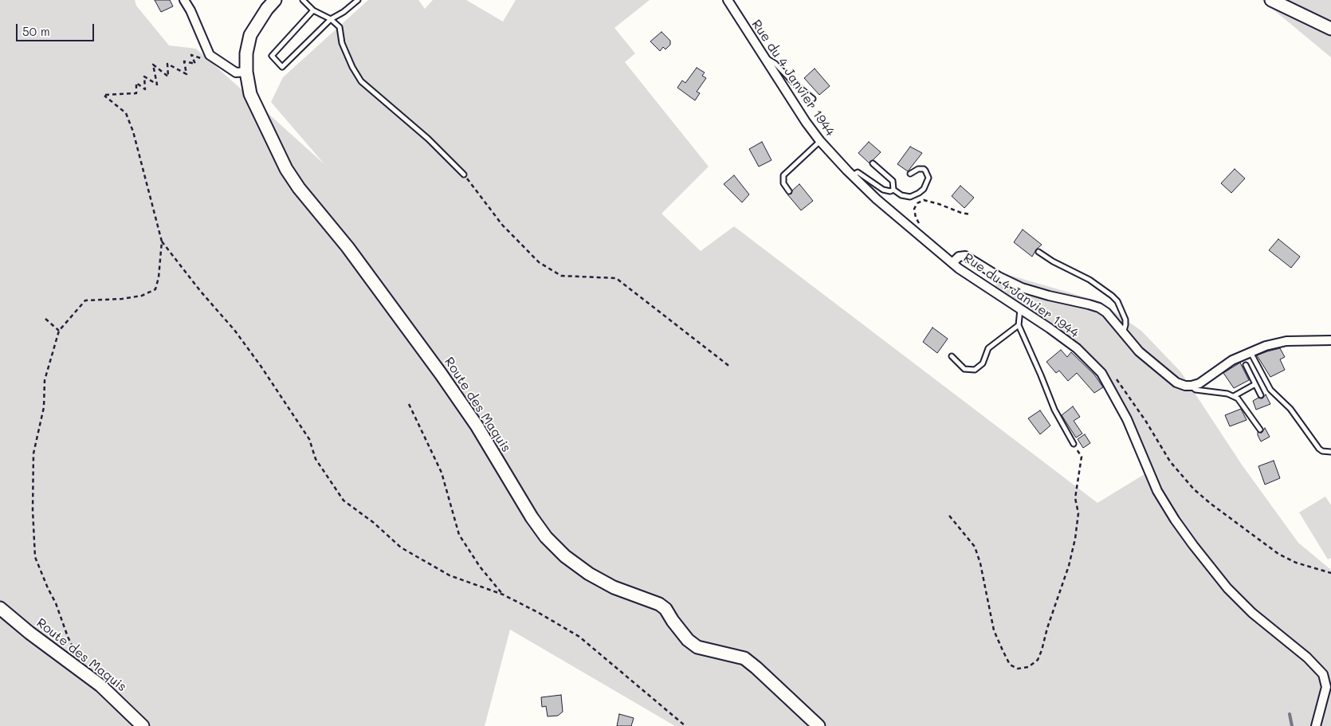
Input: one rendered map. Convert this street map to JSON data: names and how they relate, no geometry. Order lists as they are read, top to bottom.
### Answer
{
  "streets": {
    "street": ["Rue du 4 Janvier 1944", "Route des Maquis"]
  },
  "scale_bar": "50 m"
}
